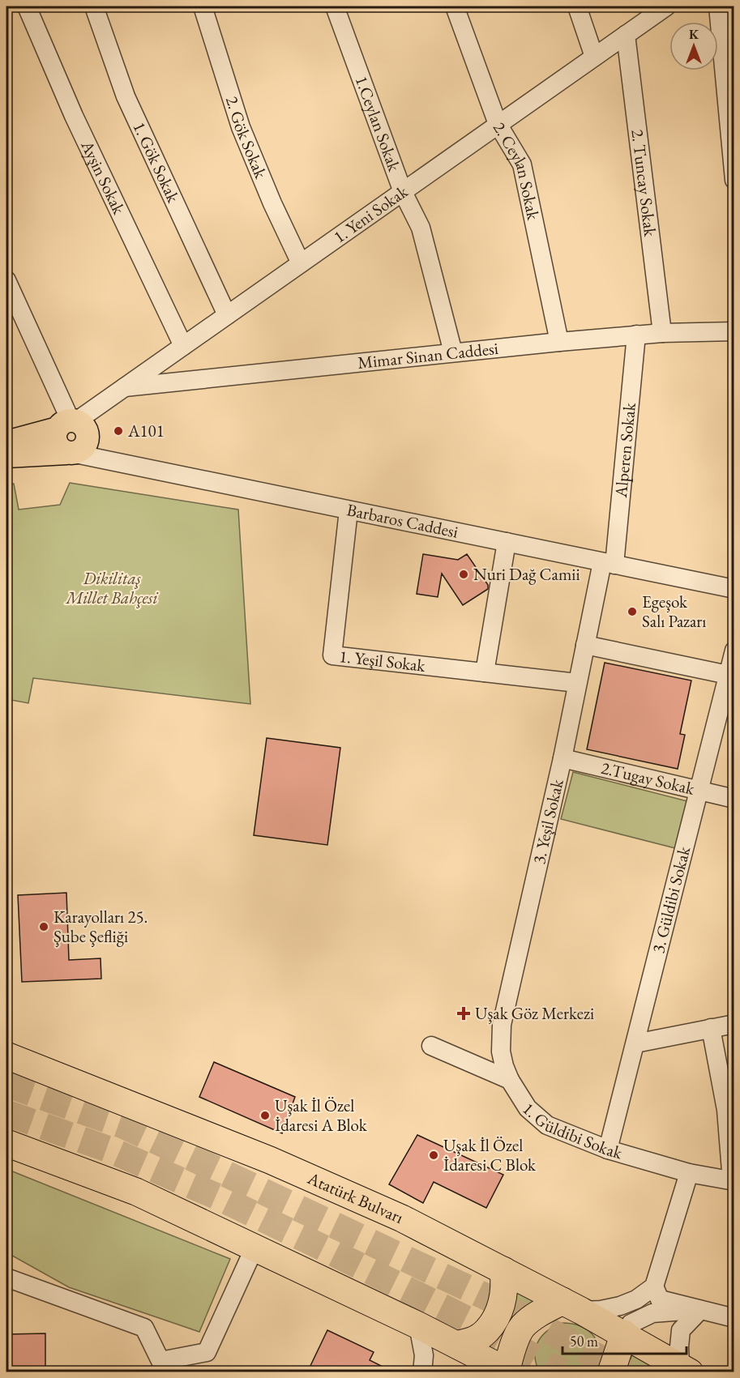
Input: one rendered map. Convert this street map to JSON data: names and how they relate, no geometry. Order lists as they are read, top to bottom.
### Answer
{
  "streets": {
    "highway": ["Atatürk Bulvarı"],
    "street": [
      "1.Ceylan Sokak",
      "2. Gök Sokak",
      "1. Gök Sokak",
      "2. Ceylan Sokak",
      "Ayşin Sokak",
      "2. Tuncay Sokak",
      "1. Yeni Sokak",
      "Mimar Sinan Caddesi",
      "Alperen Sokak",
      "Barbaros Caddesi",
      "1. Yeşil Sokak",
      "2.Tugay Sokak",
      "3. Yeşil Sokak",
      "3. Güldibi Sokak",
      "1. Güldibi Sokak"
    ]
  },
  "crossings": [
    ["1.Ceylan Sokak", "1. Yeni Sokak"],
    ["1.Ceylan Sokak", "Mimar Sinan Caddesi"],
    ["2. Gök Sokak", "1. Yeni Sokak"],
    ["1. Gök Sokak", "1. Yeni Sokak"],
    ["2. Ceylan Sokak", "1. Yeni Sokak"],
    ["2. Ceylan Sokak", "Mimar Sinan Caddesi"],
    ["Ayşin Sokak", "1. Yeni Sokak"],
    ["2. Tuncay Sokak", "1. Yeni Sokak"],
    ["2. Tuncay Sokak", "Mimar Sinan Caddesi"],
    ["1. Yeni Sokak", "Mimar Sinan Caddesi"],
    ["Mimar Sinan Caddesi", "Alperen Sokak"],
    ["Alperen Sokak", "Barbaros Caddesi"],
    ["Alperen Sokak", "3. Yeşil Sokak"],
    ["Barbaros Caddesi", "1. Yeşil Sokak"],
    ["Barbaros Caddesi", "3. Yeşil Sokak"],
    ["1. Yeşil Sokak", "3. Yeşil Sokak"],
    ["2.Tugay Sokak", "3. Yeşil Sokak"],
    ["2.Tugay Sokak", "3. Güldibi Sokak"],
    ["3. Yeşil Sokak", "1. Güldibi Sokak"],
    ["3. Güldibi Sokak", "1. Güldibi Sokak"]
  ],
  "parks": ["Dikilitaş Millet Bahçesi"],
  "places": {
    "other": [
      "A101",
      "Nuri Dağ Camii",
      "Egeşok Salı Pazarı",
      "Karayolları 25. Şube Şefliği",
      "Uşak İl Özel İdaresi A Blok",
      "Uşak İl Özel İdaresi C Blok"
    ],
    "health": ["Uşak Göz Merkezi"]
  },
  "scale_bar": "50 m",
  "north": "top"
}
